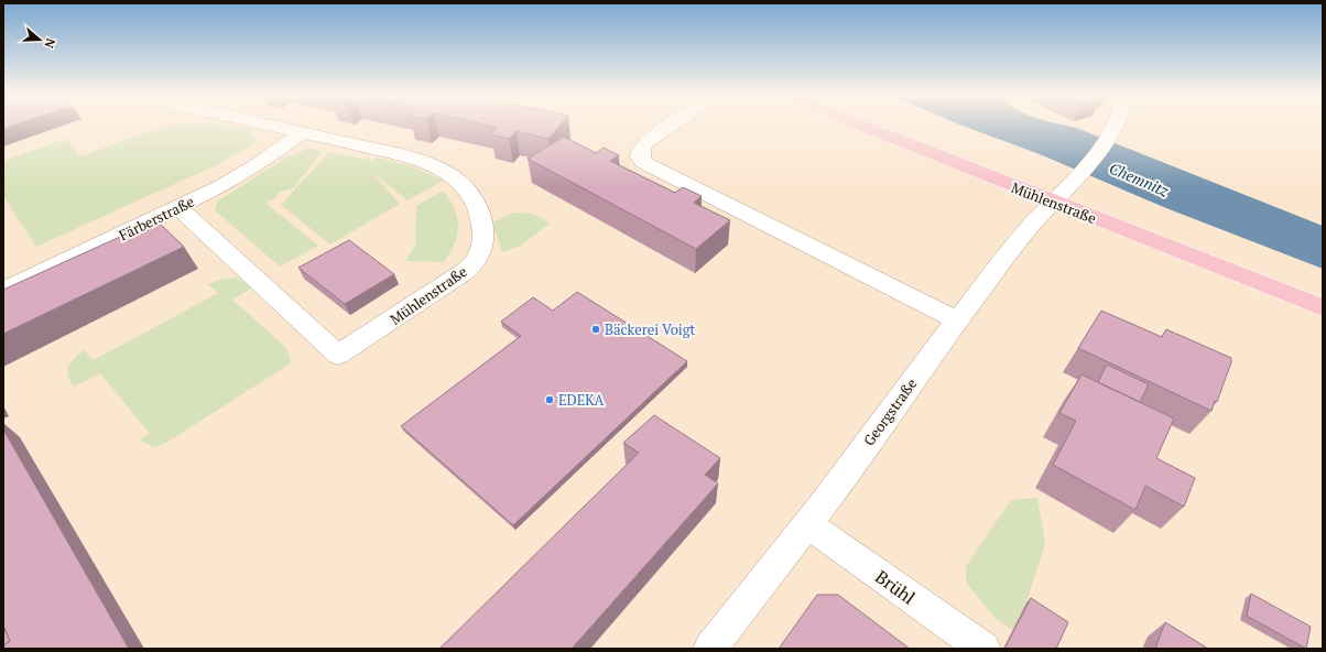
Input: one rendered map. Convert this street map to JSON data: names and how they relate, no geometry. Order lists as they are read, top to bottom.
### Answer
{
  "streets": {
    "main road": ["Mühlenstraße"],
    "street": ["Färberstraße", "Georgstraße", "Brühl"]
  },
  "crossings": [
    ["Mühlenstraße", "Färberstraße"],
    ["Mühlenstraße", "Georgstraße"],
    ["Georgstraße", "Brühl"]
  ],
  "water": ["Chemnitz"],
  "places": ["Bäckerei Voigt", "EDEKA"],
  "north": "right"
}
